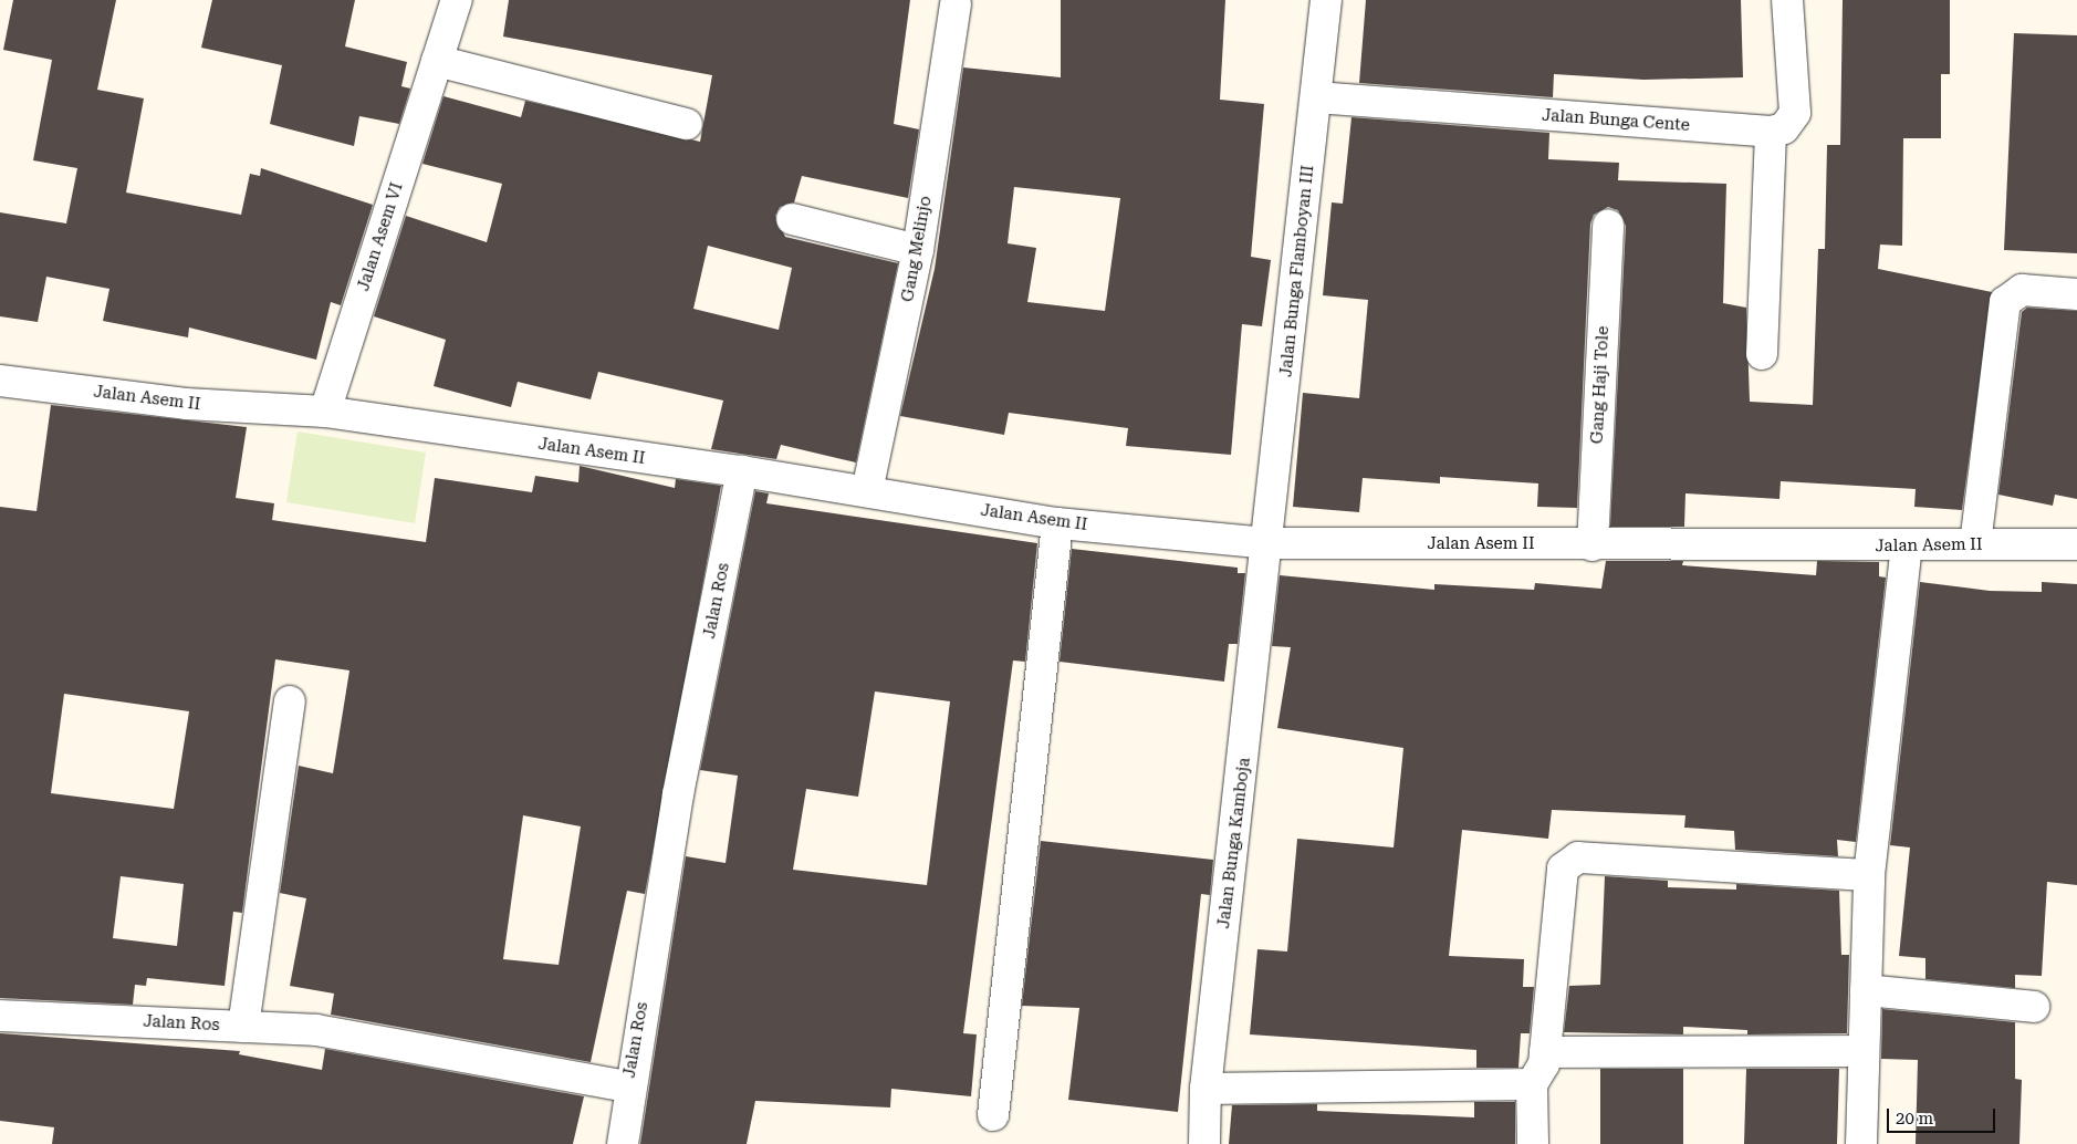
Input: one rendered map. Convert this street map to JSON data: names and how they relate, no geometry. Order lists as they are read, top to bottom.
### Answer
{
  "streets": {
    "street": [
      "Jalan Bunga Cente",
      "Jalan Asem VI",
      "Gang Melinjo",
      "Jalan Bunga Flamboyan III",
      "Gang Haji Tole",
      "Jalan Asem II",
      "Jalan Ros",
      "Jalan Bunga Kamboja"
    ]
  },
  "crossings": [
    ["Jalan Bunga Cente", "Jalan Bunga Flamboyan III"],
    ["Jalan Asem VI", "Jalan Asem II"],
    ["Gang Melinjo", "Jalan Asem II"],
    ["Jalan Bunga Flamboyan III", "Jalan Asem II"],
    ["Jalan Bunga Flamboyan III", "Jalan Bunga Kamboja"],
    ["Gang Haji Tole", "Jalan Asem II"],
    ["Jalan Asem II", "Jalan Ros"],
    ["Jalan Asem II", "Jalan Bunga Kamboja"]
  ],
  "scale_bar": "20 m"
}
